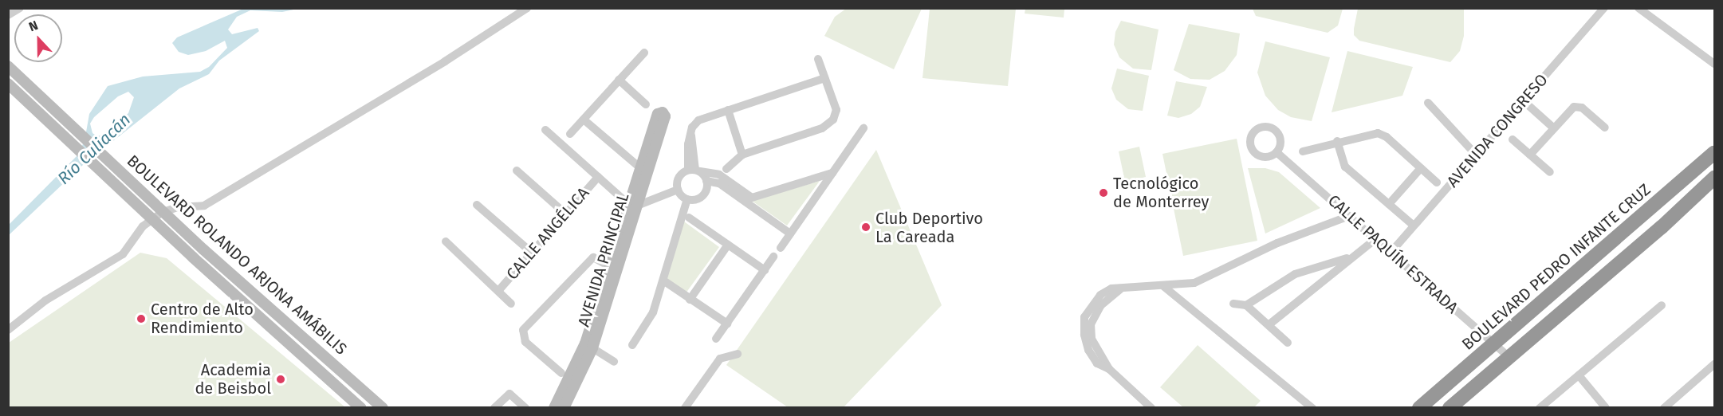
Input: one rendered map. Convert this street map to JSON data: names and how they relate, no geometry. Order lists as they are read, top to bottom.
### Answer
{
  "streets": {
    "highway": ["BOULEVARD PEDRO INFANTE CRUZ"],
    "main road": ["BOULEVARD ROLANDO ARJONA AMÁBILIS", "AVENIDA PRINCIPAL"],
    "street": ["AVENIDA CONGRESO", "CALLE ANGÉLICA", "CALLE PAQUÍN ESTRADA"]
  },
  "crossings": [
    ["AVENIDA CONGRESO", "CALLE PAQUÍN ESTRADA"],
    ["CALLE PAQUÍN ESTRADA", "BOULEVARD PEDRO INFANTE CRUZ"]
  ],
  "water": ["Río Culiacán"],
  "places": [
    "Tecnológico de Monterrey",
    "Club Deportivo La Careada",
    "Centro de Alto Rendimiento",
    "Academia de Beisbol"
  ],
  "north": "top"
}
